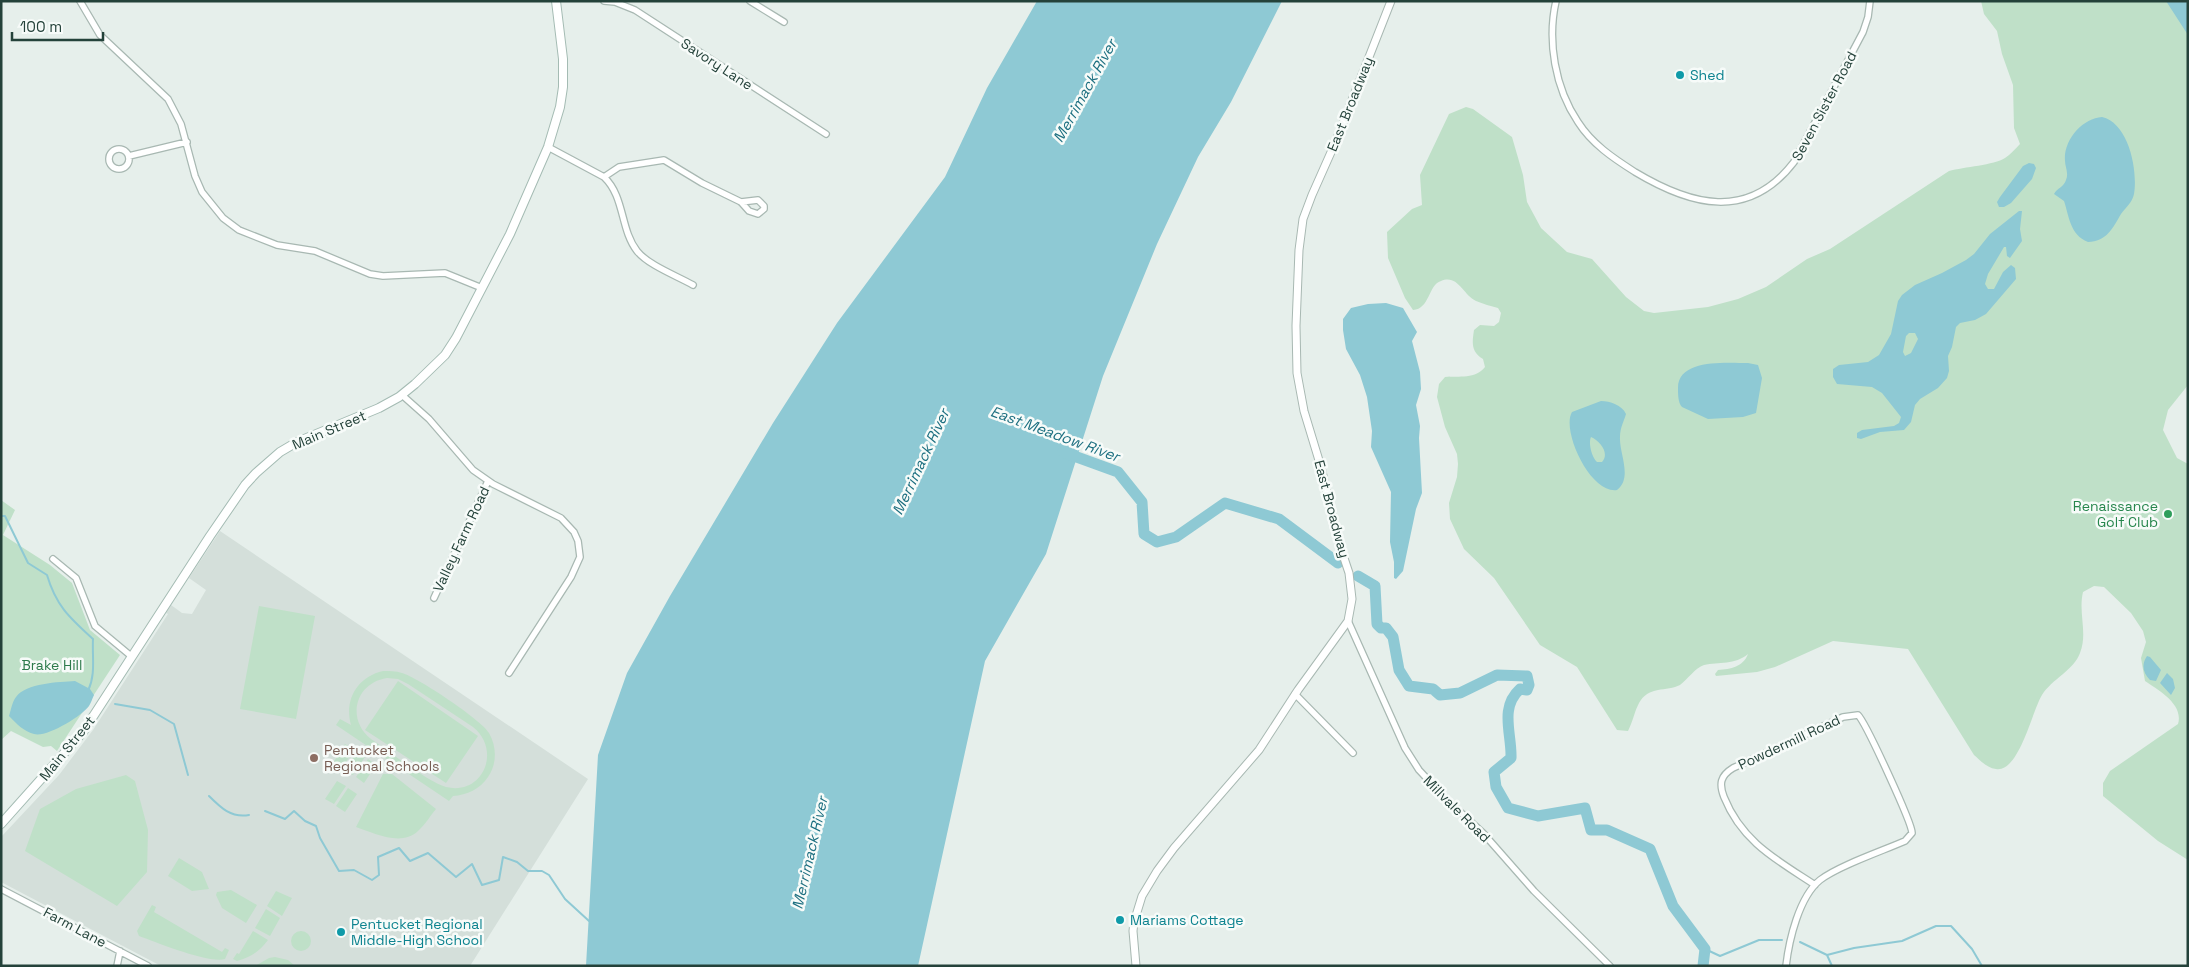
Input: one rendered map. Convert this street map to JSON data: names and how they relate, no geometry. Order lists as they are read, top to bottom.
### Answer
{
  "streets": {
    "main road": ["Main Street"],
    "street": [
      "Savory Lane",
      "East Broadway",
      "Seven Sister Road",
      "Valley Farm Road",
      "Powdermill Road",
      "Millvale Road",
      "Farm Lane"
    ]
  },
  "crossings": [
    ["East Broadway", "Millvale Road"]
  ],
  "water": ["Merrimack River", "East Meadow River"],
  "parks": ["Brake Hill"],
  "places": [
    "Shed",
    "Renaissance Golf Club",
    "Pentucket Regional Schools",
    "Mariams Cottage",
    "Pentucket Regional Middle-High School"
  ],
  "scale_bar": "100 m"
}
